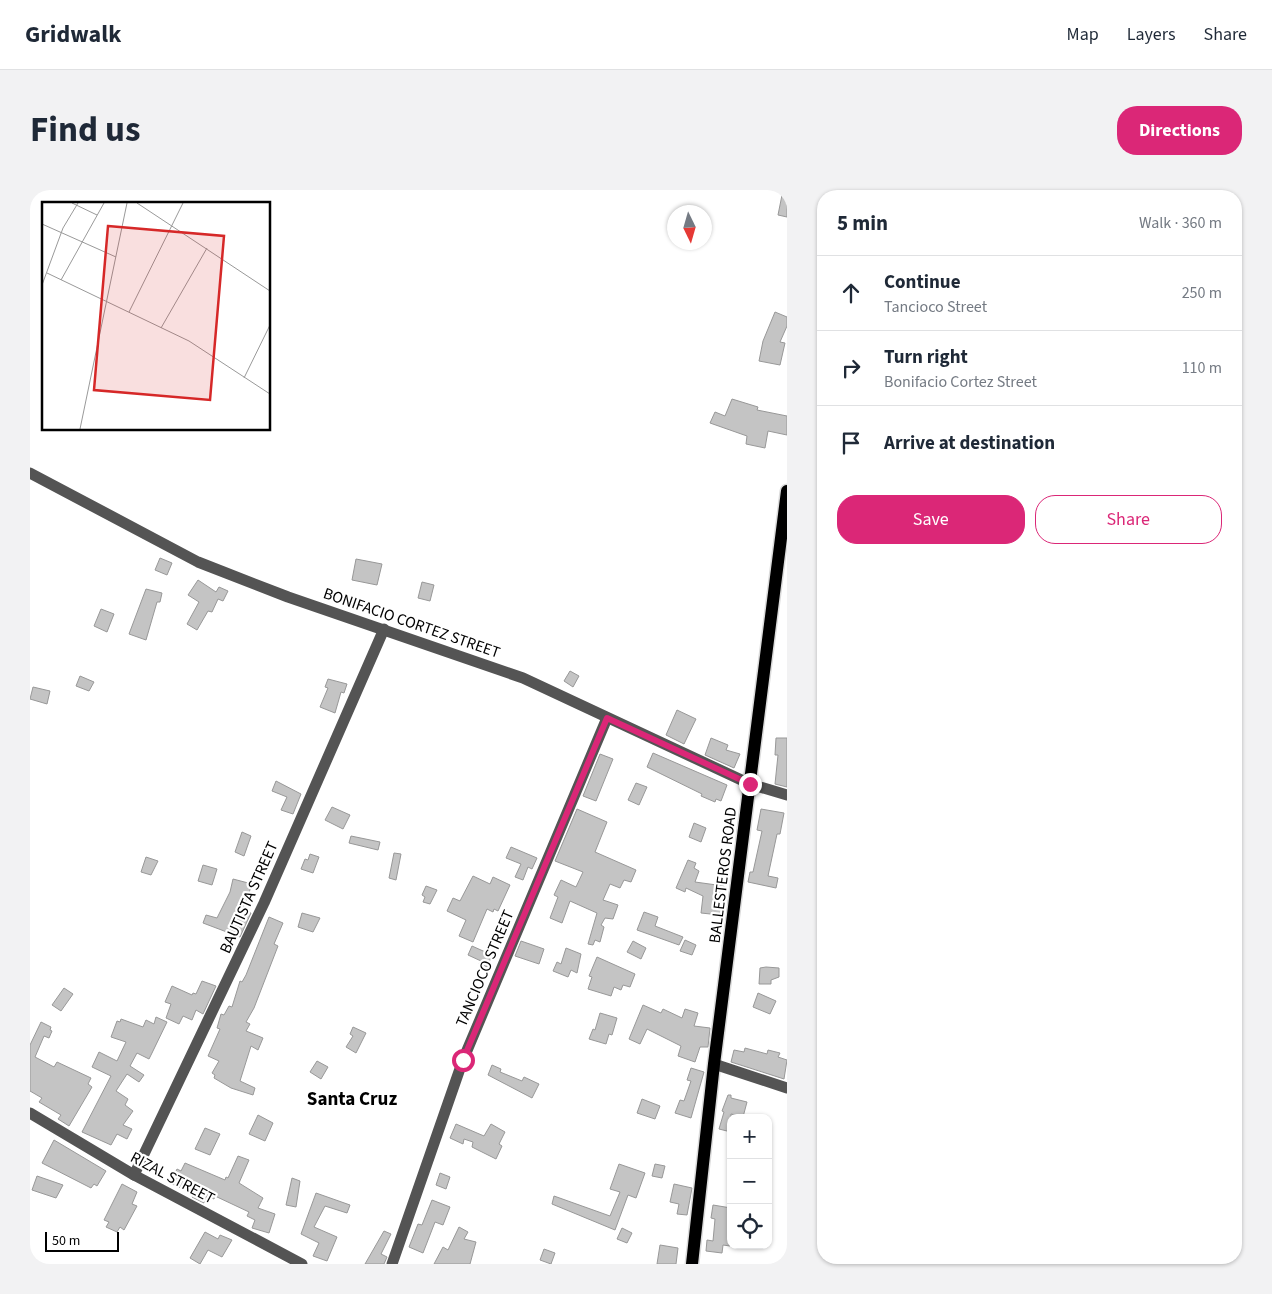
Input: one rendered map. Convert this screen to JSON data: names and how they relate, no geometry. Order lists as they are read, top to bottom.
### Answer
{
  "streets": {
    "main road": ["BALLESTEROS ROAD"],
    "street": [
      "BONIFACIO CORTEZ STREET",
      "BAUTISTA STREET",
      "TANCIOCO STREET",
      "RIZAL STREET"
    ]
  },
  "crossings": [
    ["BONIFACIO CORTEZ STREET", "BALLESTEROS ROAD"],
    ["BONIFACIO CORTEZ STREET", "BAUTISTA STREET"],
    ["BONIFACIO CORTEZ STREET", "TANCIOCO STREET"],
    ["BAUTISTA STREET", "RIZAL STREET"]
  ],
  "districts": ["Santa Cruz"],
  "scale_bar": "50 m",
  "north": "bottom",
  "page": {
    "header": "Gridwalk",
    "nav": ["Map", "Layers", "Share"],
    "title": "Find us",
    "buttons": [
      "Directions",
      ["Save", "Share"]
    ],
    "heading": ["5 min", "Walk · 360 m"],
    "list": [
      ["Continue", "Tancioco Street", "250 m"],
      ["Turn right", "Bonifacio Cortez Street", "110 m"],
      "Arrive at destination"
    ],
    "map_buttons": ["+", "−"],
    "scale": "50 m"
  }
}
